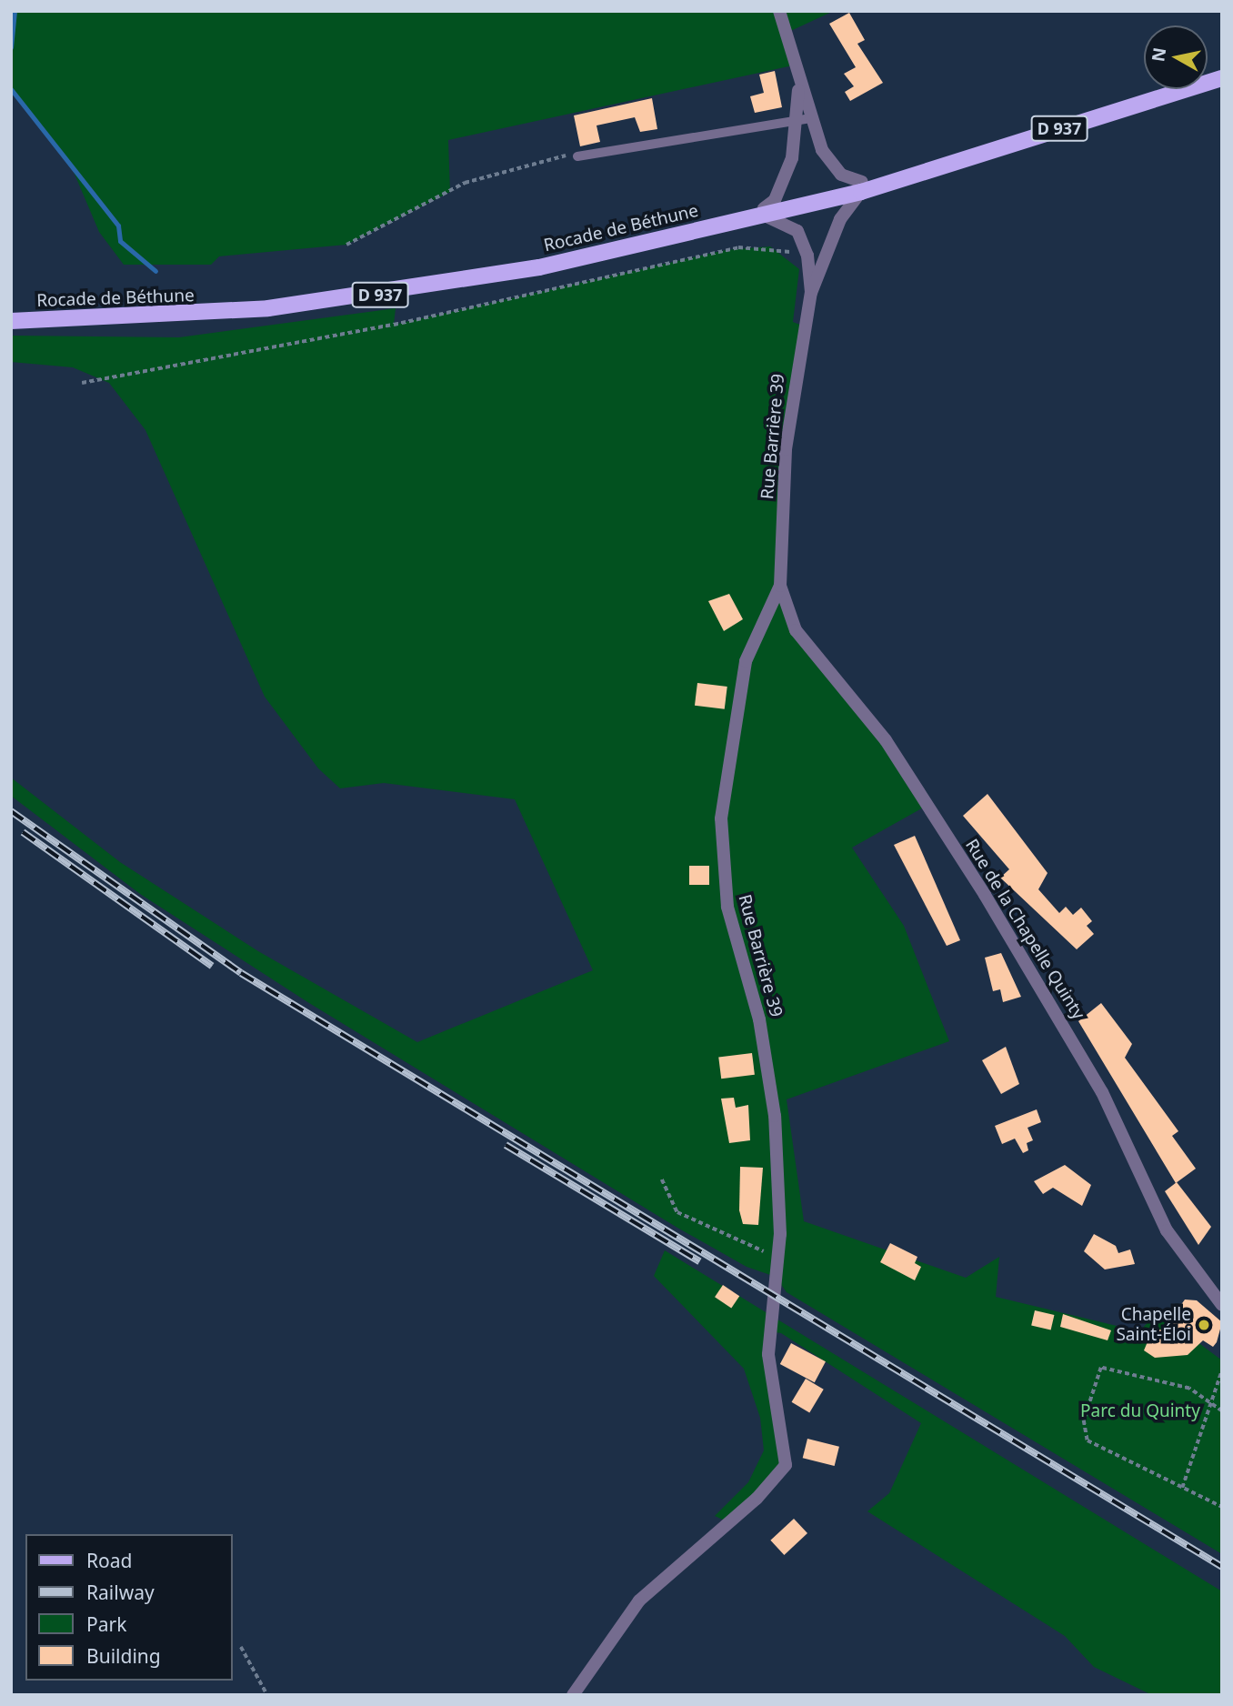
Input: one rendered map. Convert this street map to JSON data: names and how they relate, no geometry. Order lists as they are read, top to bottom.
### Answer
{
  "streets": {
    "main road": ["D 937", "Rocade de Béthune"],
    "street": ["Rue Barrière 39", "Rue de la Chapelle Quinty"]
  },
  "crossings": [
    ["Rocade de Béthune", "Rue Barrière 39"],
    ["Rue Barrière 39", "Rue de la Chapelle Quinty"]
  ],
  "parks": ["Parc du Quinty"],
  "places": ["Chapelle Saint-Éloi"],
  "legend": [
    "Road",
    "Railway",
    "Park",
    "Building"
  ],
  "north": "left"
}
